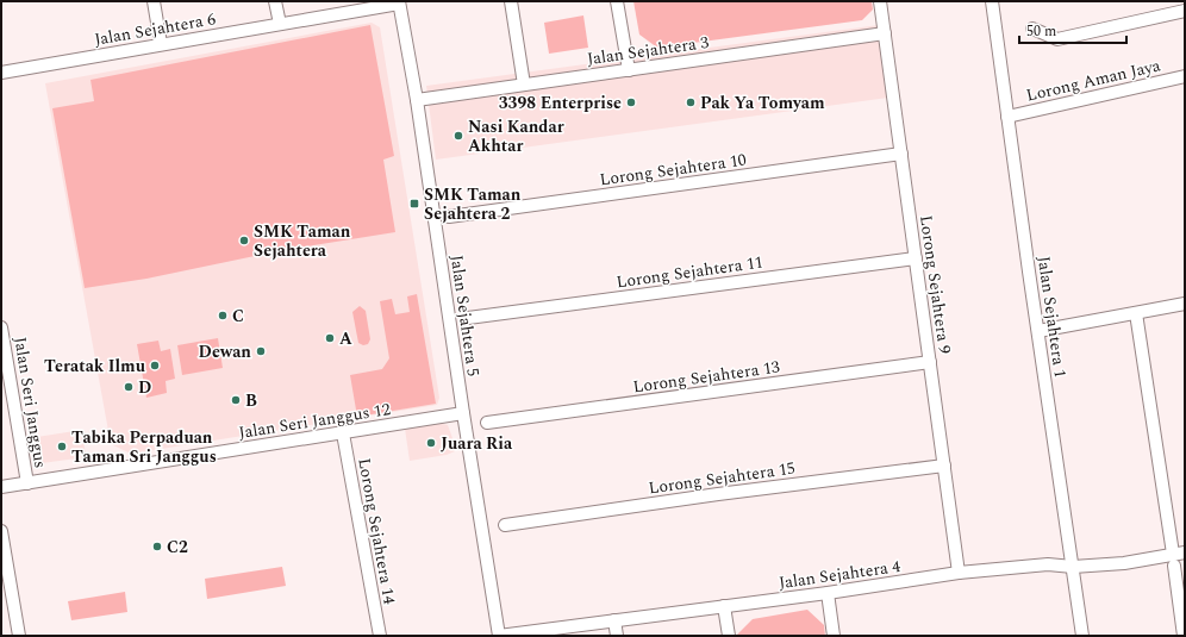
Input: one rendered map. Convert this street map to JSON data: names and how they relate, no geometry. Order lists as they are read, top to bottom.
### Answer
{
  "streets": {
    "street": [
      "Jalan Sejahtera 6",
      "Jalan Sejahtera 3",
      "Lorong Aman Jaya",
      "Lorong Sejahtera 10",
      "Lorong Sejahtera 11",
      "Lorong Sejahtera 9",
      "Jalan Sejahtera 5",
      "Jalan Sejahtera 1",
      "Lorong Sejahtera 13",
      "Jalan Seri Janggus",
      "Jalan Seri Janggus 12",
      "Lorong Sejahtera 15",
      "Lorong Sejahtera 14",
      "Jalan Sejahtera 4"
    ]
  },
  "crossings": [
    ["Jalan Sejahtera 6", "Jalan Sejahtera 5"],
    ["Jalan Sejahtera 3", "Lorong Sejahtera 9"],
    ["Jalan Sejahtera 3", "Jalan Sejahtera 5"],
    ["Lorong Aman Jaya", "Jalan Sejahtera 1"],
    ["Lorong Sejahtera 10", "Lorong Sejahtera 9"],
    ["Lorong Sejahtera 11", "Lorong Sejahtera 9"],
    ["Lorong Sejahtera 9", "Lorong Sejahtera 13"],
    ["Lorong Sejahtera 9", "Lorong Sejahtera 15"],
    ["Lorong Sejahtera 9", "Jalan Sejahtera 4"],
    ["Jalan Sejahtera 5", "Jalan Seri Janggus 12"],
    ["Jalan Sejahtera 5", "Jalan Sejahtera 4"],
    ["Jalan Sejahtera 1", "Jalan Sejahtera 4"],
    ["Jalan Seri Janggus", "Jalan Seri Janggus 12"],
    ["Jalan Seri Janggus 12", "Lorong Sejahtera 14"]
  ],
  "places": {
    "other": [
      "3398 Enterprise",
      "Pak Ya Tomyam",
      "Nasi Kandar Akhtar",
      "SMK Taman Sejahtera",
      "C",
      "A",
      "Dewan",
      "Teratak Ilmu",
      "D",
      "B",
      "Juara Ria",
      "Tabika Perpaduan Taman Sri Janggus",
      "C2"
    ],
    "transit": ["SMK Taman Sejahtera 2"]
  },
  "scale_bar": "50 m"
}
